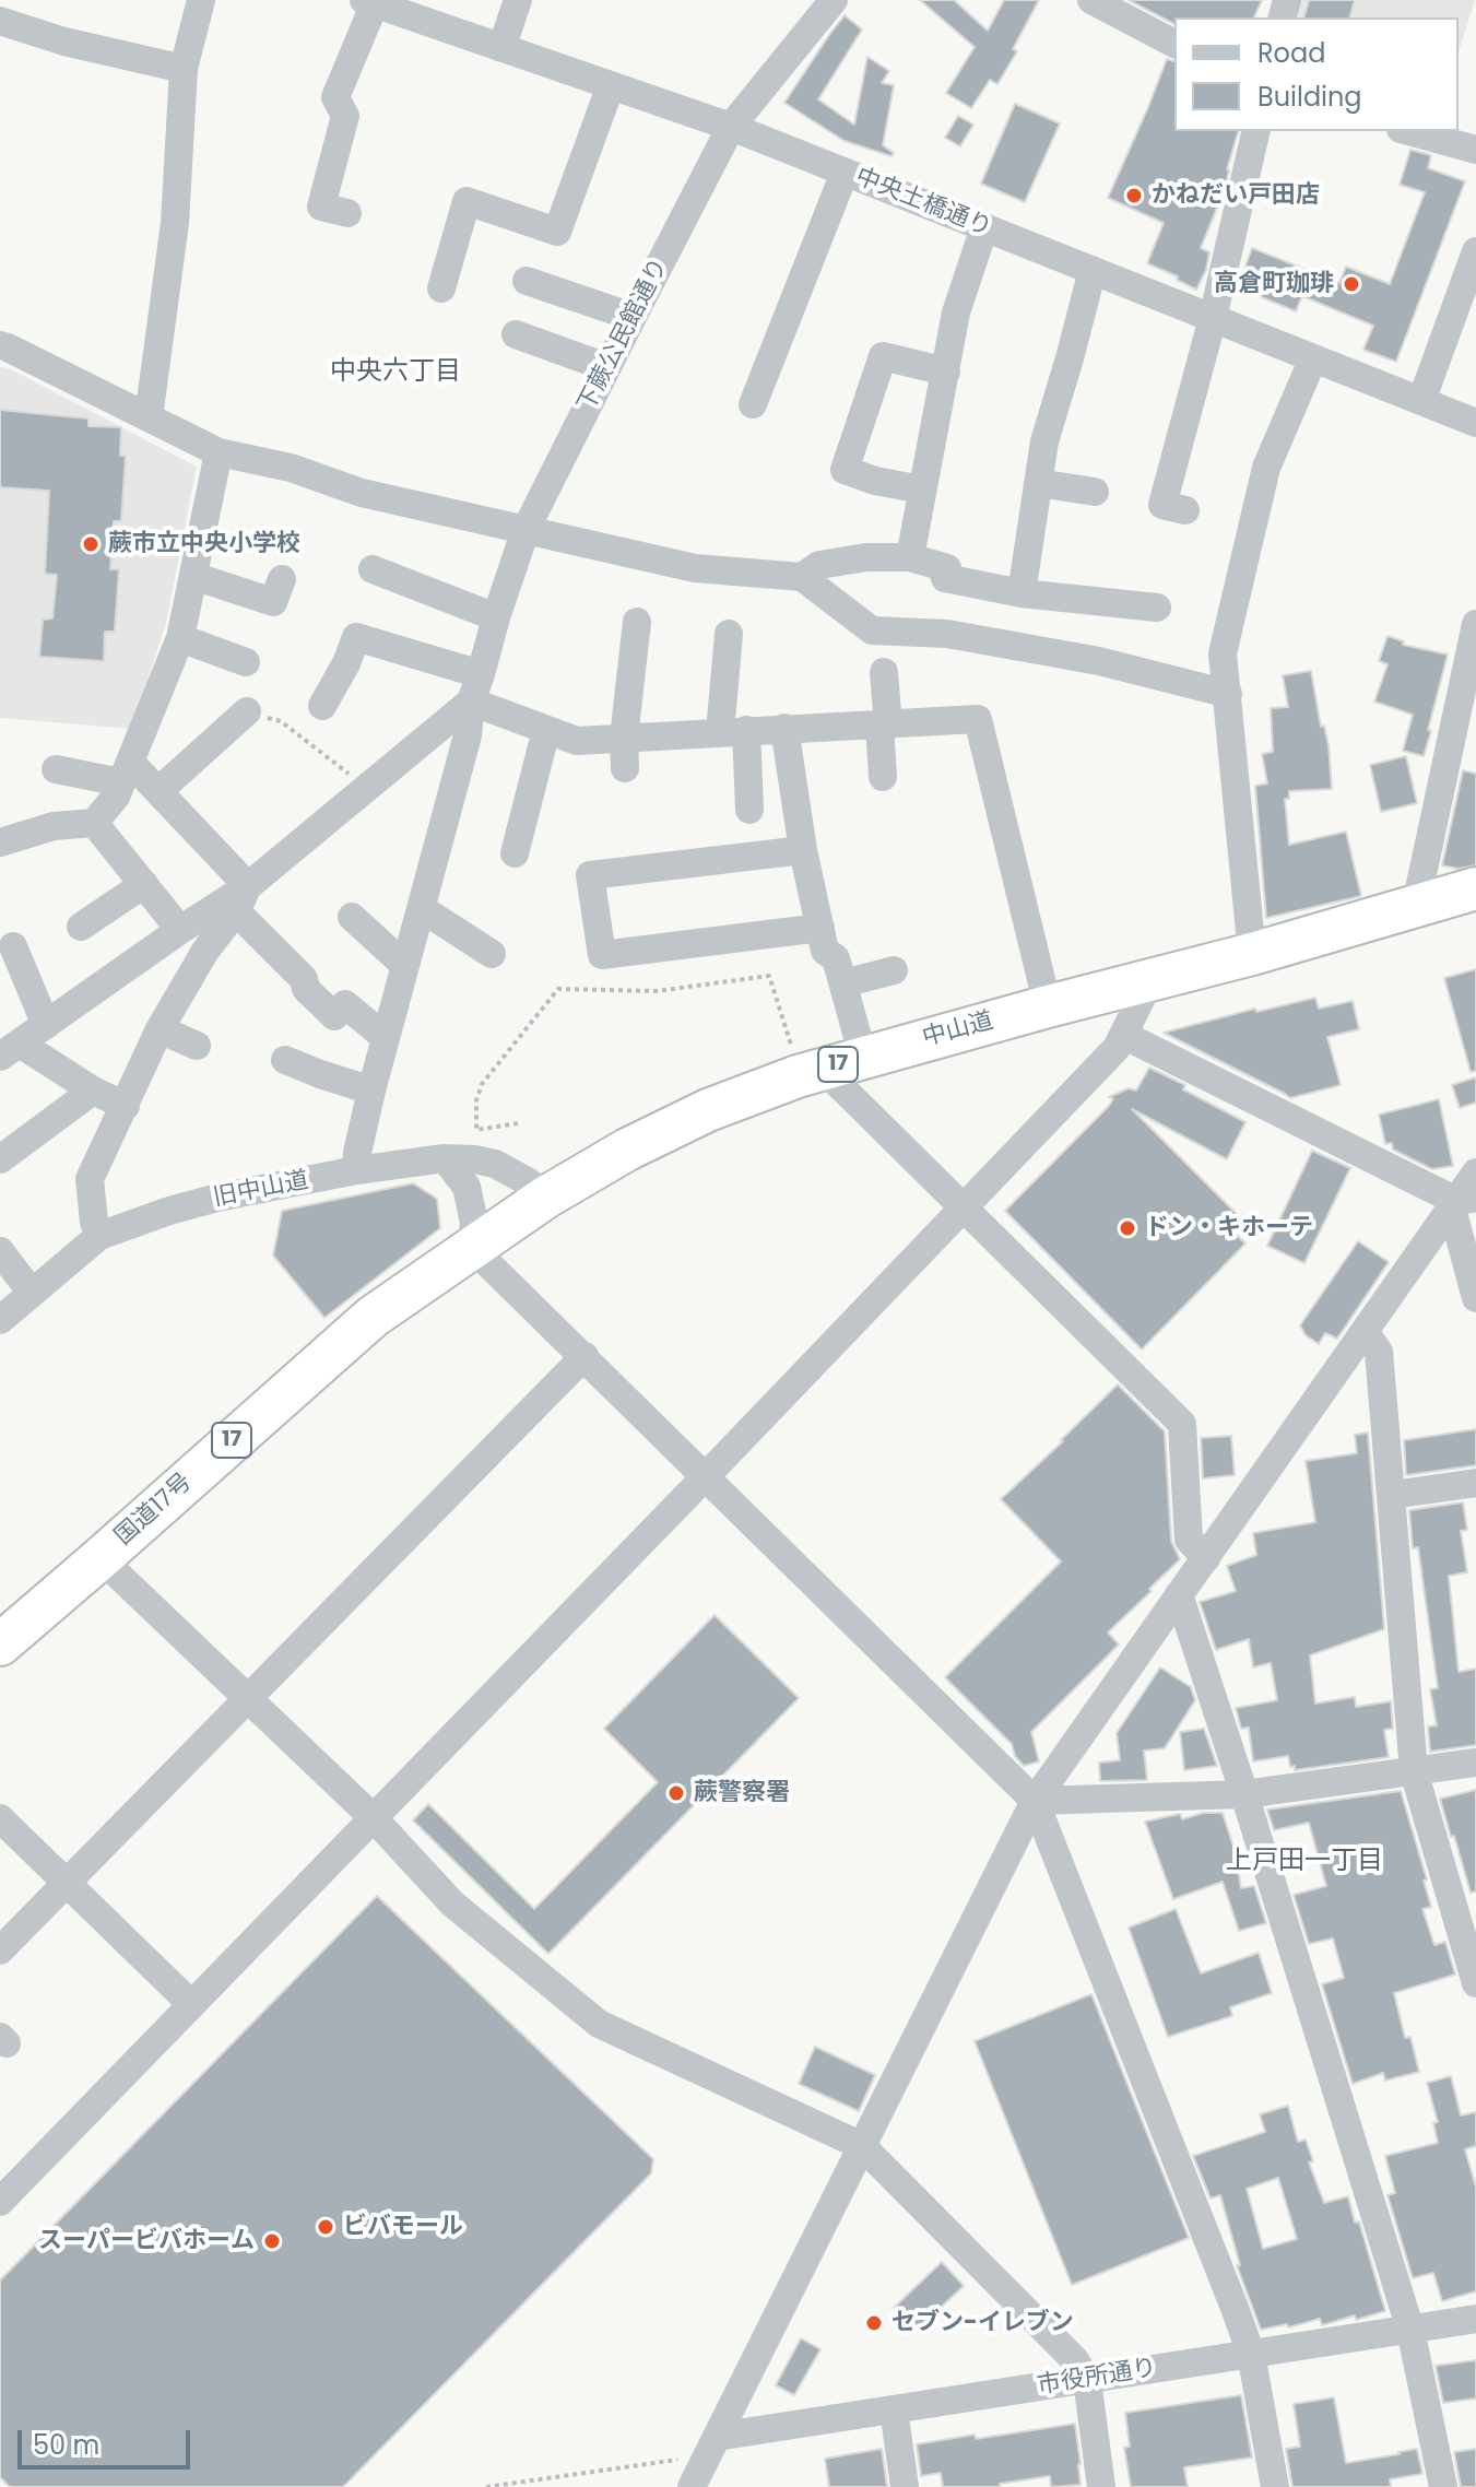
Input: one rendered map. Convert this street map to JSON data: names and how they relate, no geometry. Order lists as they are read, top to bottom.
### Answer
{
  "streets": {
    "highway": ["中山道", "17", "国道17号"],
    "street": [
      "中央土橋通り",
      "下蕨公民館通り",
      "旧中山道",
      "市役所通り"
    ]
  },
  "crossings": [
    ["中央土橋通り", "下蕨公民館通り"],
    ["下蕨公民館通り", "旧中山道"],
    ["中山道", "旧中山道"],
    ["中山道", "国道17号"]
  ],
  "districts": ["中央六丁目", "上戸田一丁目"],
  "places": [
    "かねだい戸田店",
    "高倉町珈琲",
    "蕨市立中央小学校",
    "ドン・キホーテ",
    "蕨警察署",
    "ビバモール",
    "スーパービバホーム",
    "セブン-イレブン"
  ],
  "legend": ["Road", "Building"],
  "scale_bar": "50 m"
}
